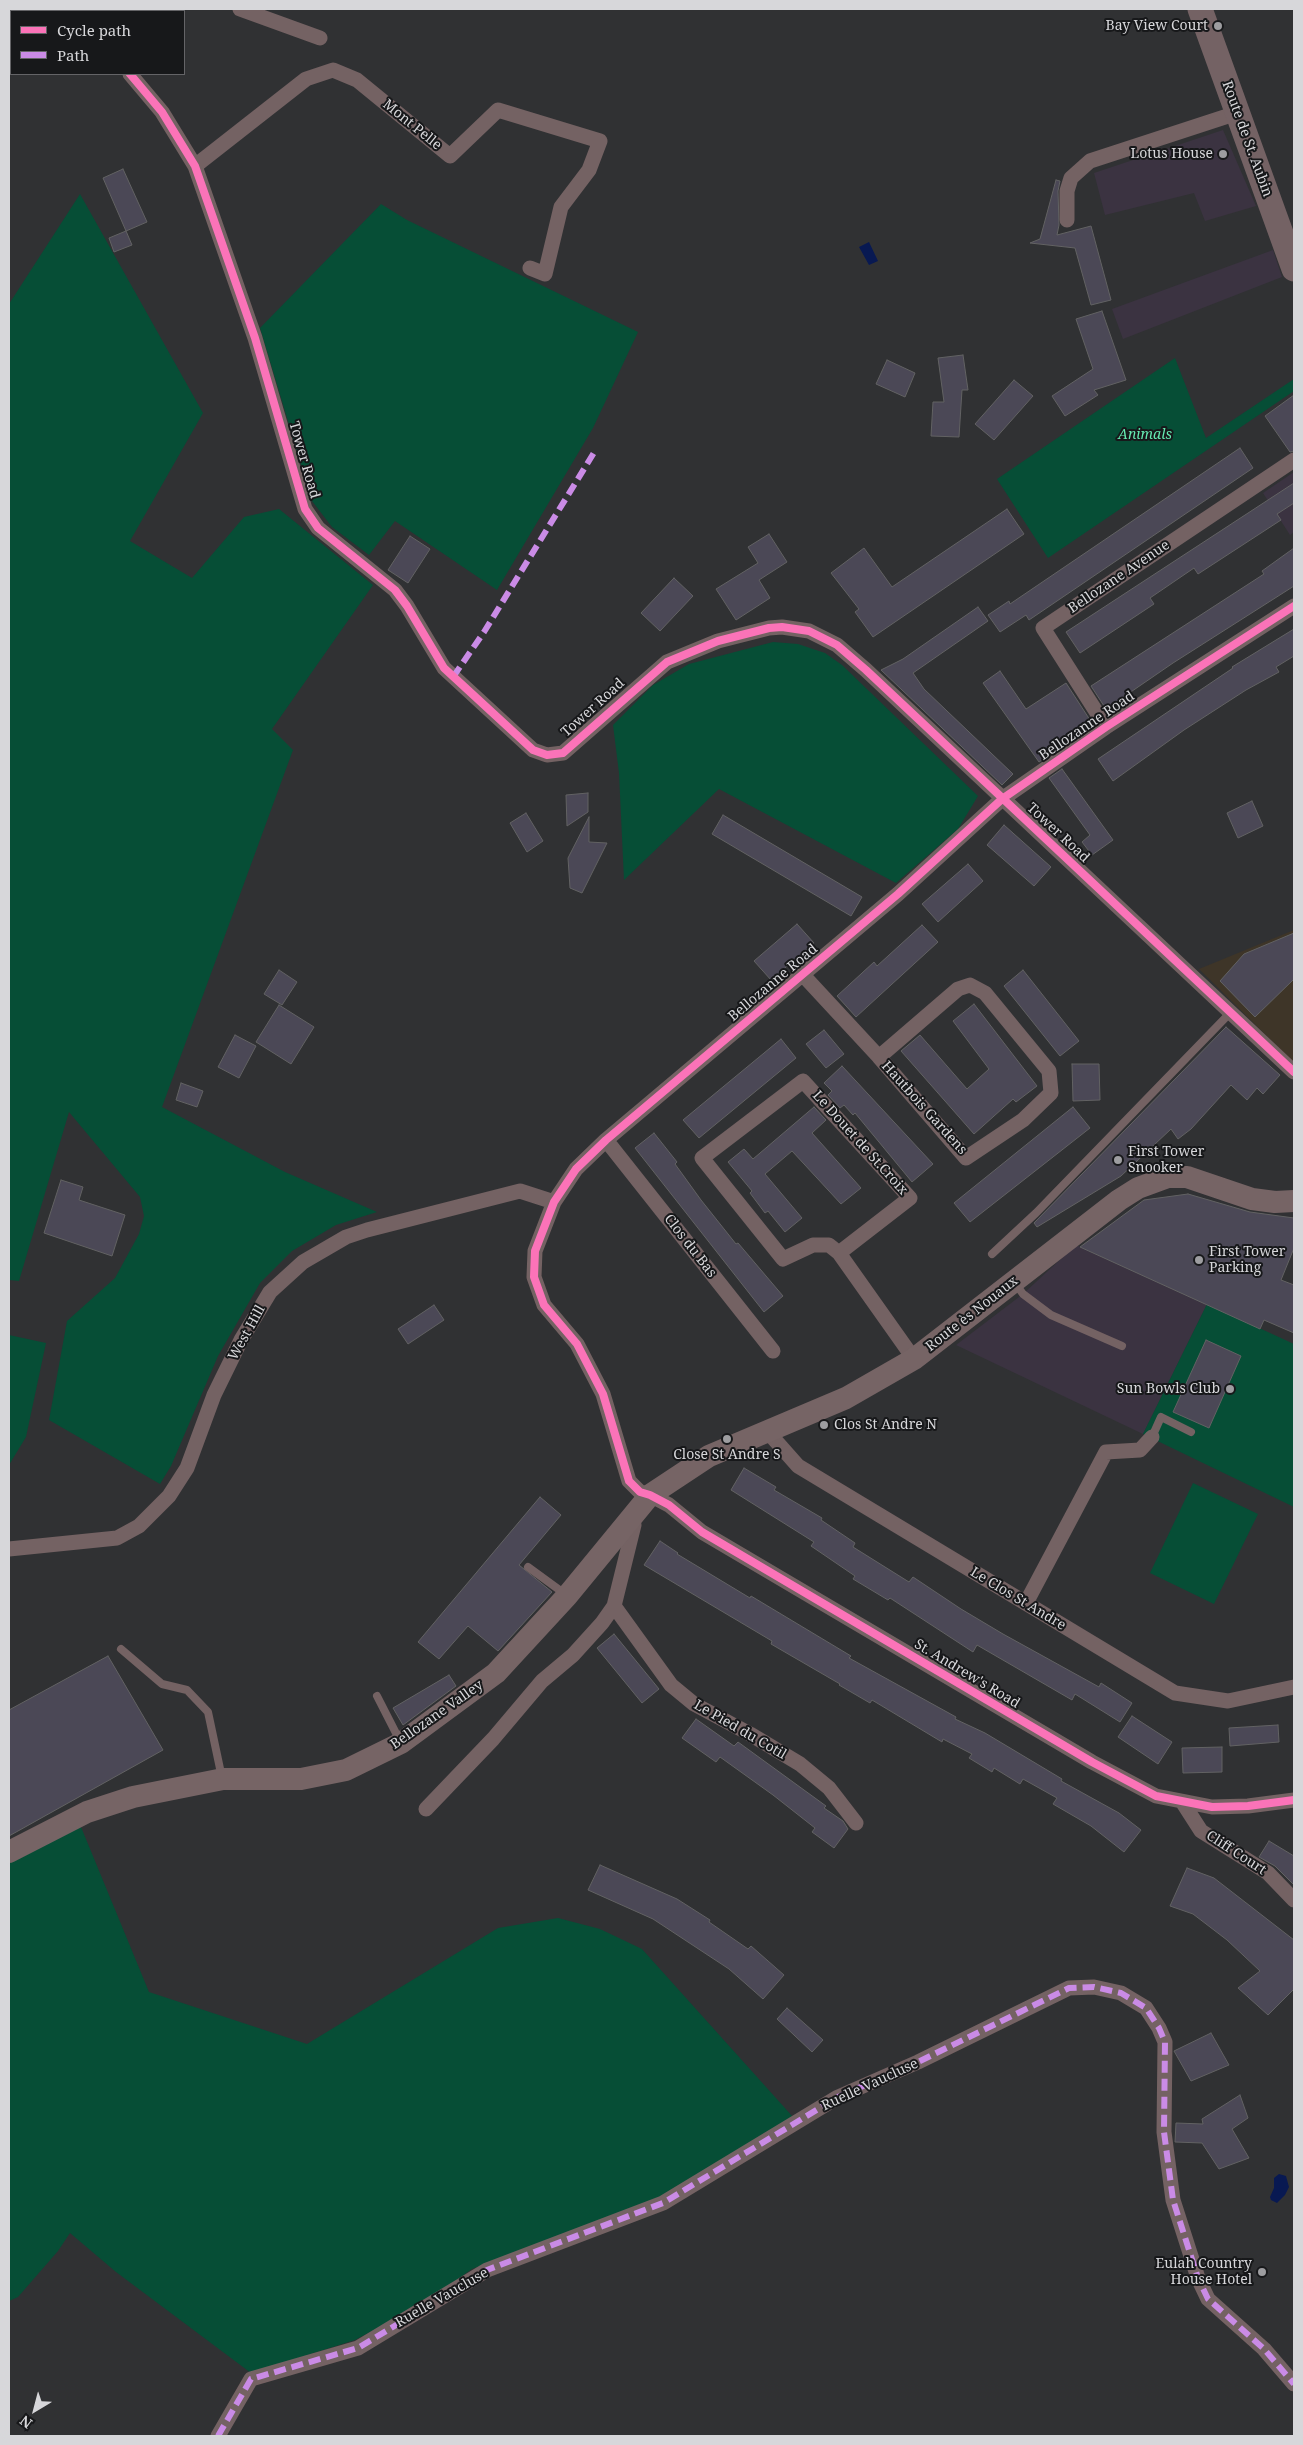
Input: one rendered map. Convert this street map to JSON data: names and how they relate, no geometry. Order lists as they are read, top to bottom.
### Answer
{
  "streets": {
    "main road": ["Route de St. Aubin"],
    "street": [
      "Mont Pelle",
      "Tower Road",
      "Bellozane Avenue",
      "Bellozanne Road",
      "Hautbois Gardens",
      "Le Douet de St.Croix",
      "Clos du Bas",
      "Route ès Nouaux",
      "West Hill",
      "Le Clos St Andre",
      "St. Andrew's Road",
      "Bellozane Valley",
      "Le Pied du Cotil",
      "Cliff Court",
      "Ruelle Vaucluse"
    ]
  },
  "crossings": [
    ["Mont Pelle", "Tower Road"],
    ["Tower Road", "Bellozanne Road"],
    ["Bellozane Avenue", "Bellozanne Road"],
    ["Bellozanne Road", "Hautbois Gardens"],
    ["Bellozanne Road", "Clos du Bas"],
    ["Bellozanne Road", "Route ès Nouaux"],
    ["Bellozanne Road", "West Hill"],
    ["Bellozanne Road", "St. Andrew's Road"],
    ["Bellozanne Road", "Bellozane Valley"],
    ["Route ès Nouaux", "Le Clos St Andre"],
    ["Route ès Nouaux", "St. Andrew's Road"],
    ["Route ès Nouaux", "Bellozane Valley"],
    ["St. Andrew's Road", "Bellozane Valley"],
    ["St. Andrew's Road", "Cliff Court"]
  ],
  "parks": ["Animals"],
  "places": [
    "Bay View Court",
    "Lotus House",
    "First Tower Snooker",
    "First Tower Parking",
    "Sun Bowls Club",
    "Clos St Andre N",
    "Close St Andre S",
    "Eulah Country House Hotel"
  ],
  "legend": ["Cycle path", "Path"],
  "north": "bottom left"
}
